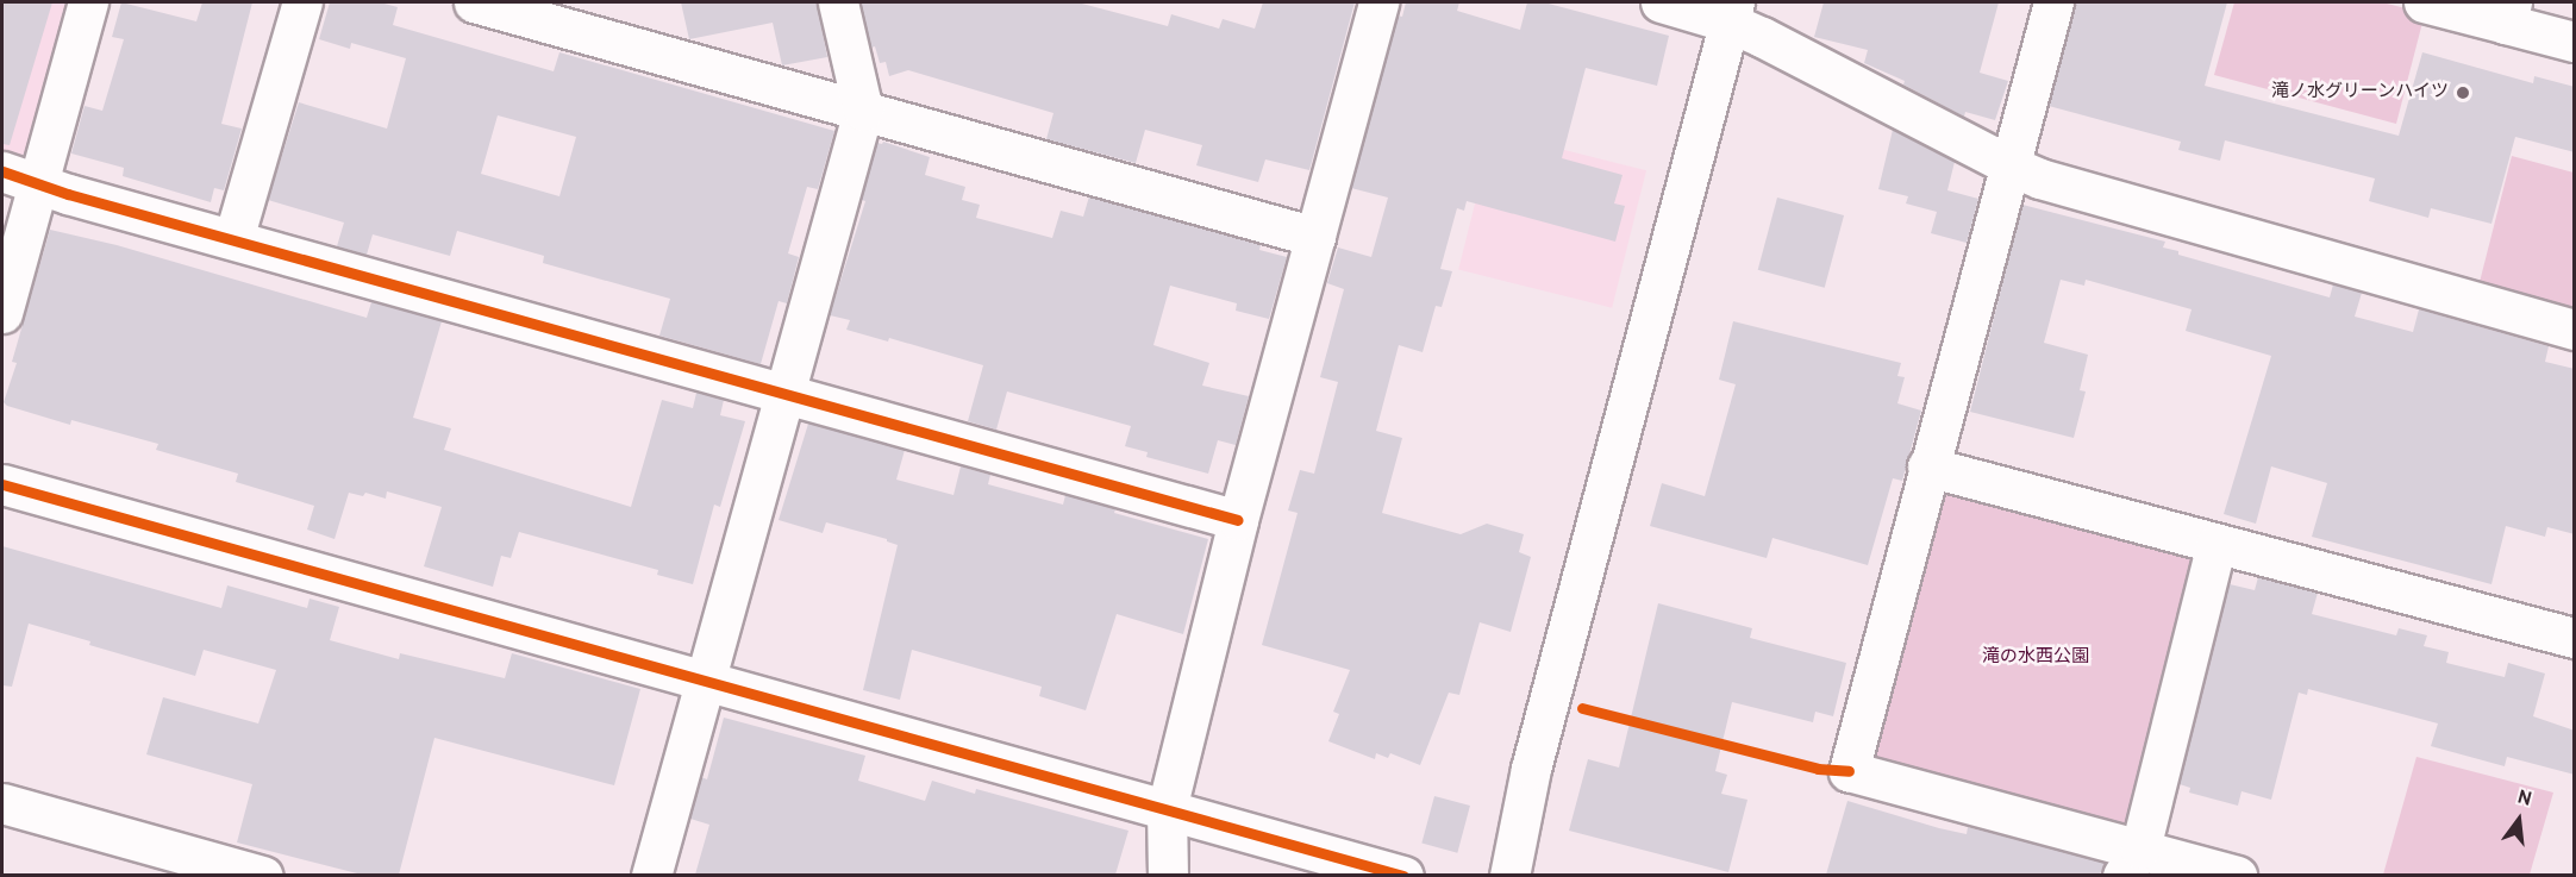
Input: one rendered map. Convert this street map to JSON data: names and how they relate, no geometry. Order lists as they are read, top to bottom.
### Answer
{
  "parks": ["滝の水西公園"],
  "places": ["滝ノ水グリーンハイツ"],
  "north": "top"
}
